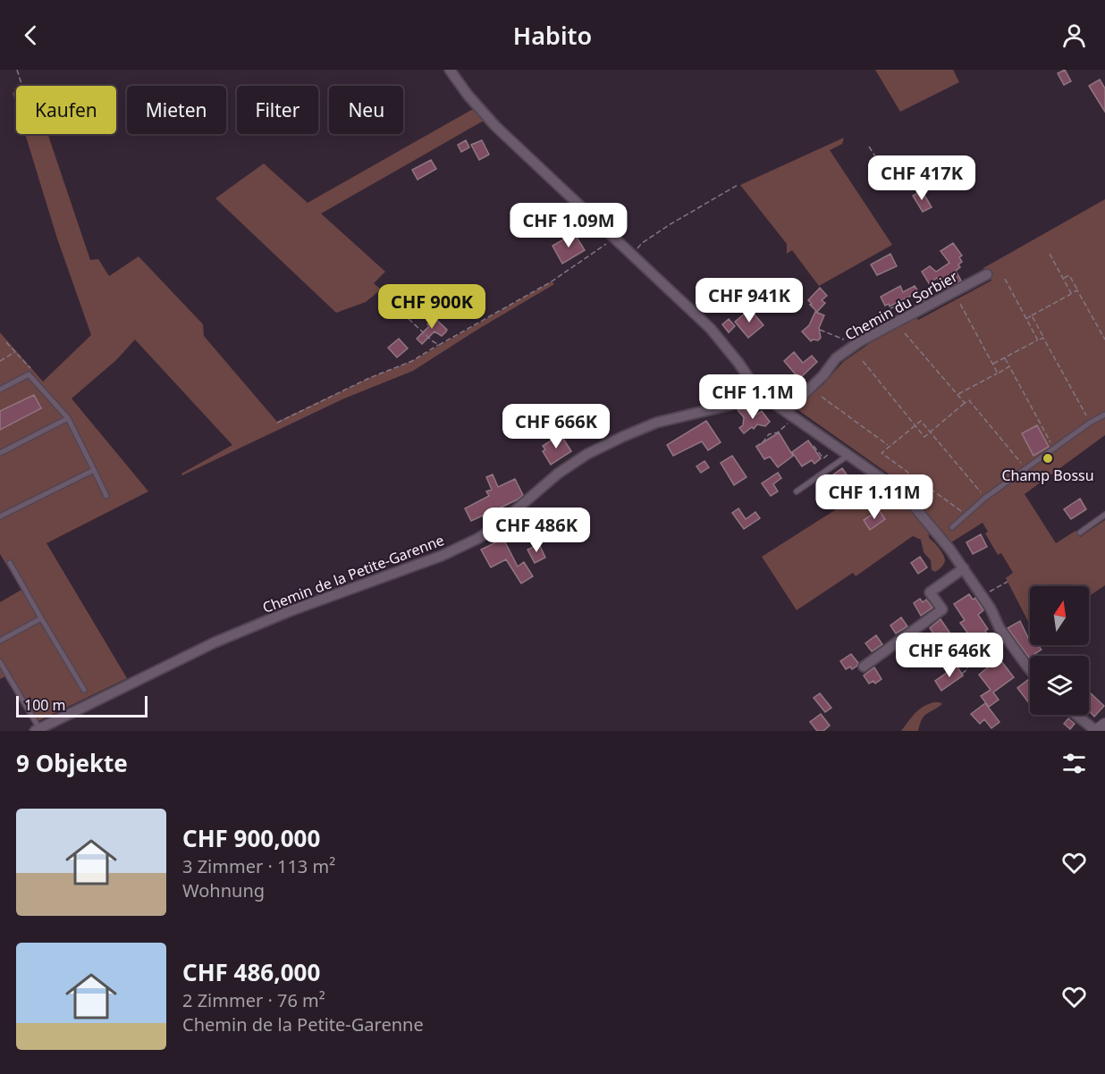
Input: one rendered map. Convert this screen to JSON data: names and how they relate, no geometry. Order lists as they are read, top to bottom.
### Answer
{
  "streets": {
    "street": ["Chemin du Sorbier", "Chemin de la Petite-Garenne"]
  },
  "places": ["Champ Bossu"],
  "scale_bar": "100 m",
  "north": "top",
  "page": {
    "header": "Habito",
    "chip": [
      "Kaufen",
      "Mieten",
      "Filter",
      "Neu"
    ],
    "price": [
      "CHF 417K",
      "CHF 1.09M",
      "CHF 941K",
      "CHF 900K",
      "CHF 1.1M",
      "CHF 666K",
      "CHF 1.11M",
      "CHF 486K",
      "CHF 646K"
    ],
    "scale": "100 m",
    "heading": "9 Objekte",
    "list": [
      {
        "name": "CHF 900,000",
        "note": "3 Zimmer · 113 m² · Wohnung"
      },
      {
        "name": "CHF 486,000",
        "note": "2 Zimmer · 76 m² · Chemin de la Petite-Garenne"
      }
    ]
  }
}
